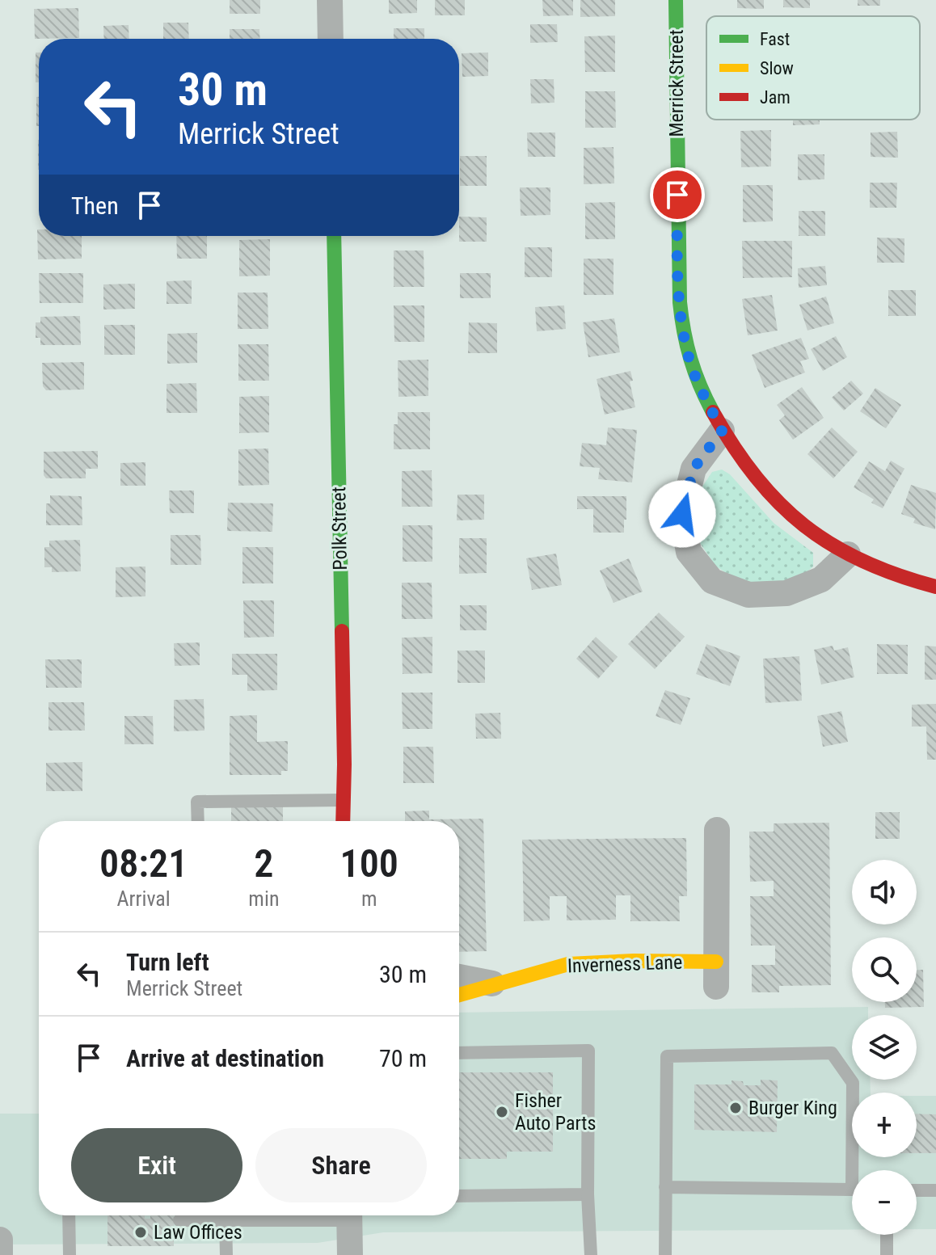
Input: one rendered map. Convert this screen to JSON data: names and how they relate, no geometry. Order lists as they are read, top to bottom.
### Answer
{
  "streets": {
    "street": ["Merrick Street", "Polk Street", "Inverness Lane"]
  },
  "places": ["Burger King", "Fisher Auto Parts", "Law Offices"],
  "legend": ["Fast", "Slow", "Jam"],
  "page": {
    "turn": ["30 m", "Merrick Street"],
    "then": "Then",
    "eta": [
      "08:21",
      "Arrival",
      "2",
      "min",
      "100",
      "m"
    ],
    "map_buttons": ["+", "−"],
    "list": [
      {
        "name": "Turn left",
        "note": "Merrick Street",
        "value": "30 m"
      },
      {
        "name": "Arrive at destination",
        "value": "70 m"
      }
    ],
    "buttons": ["Exit", "Share"]
  }
}
